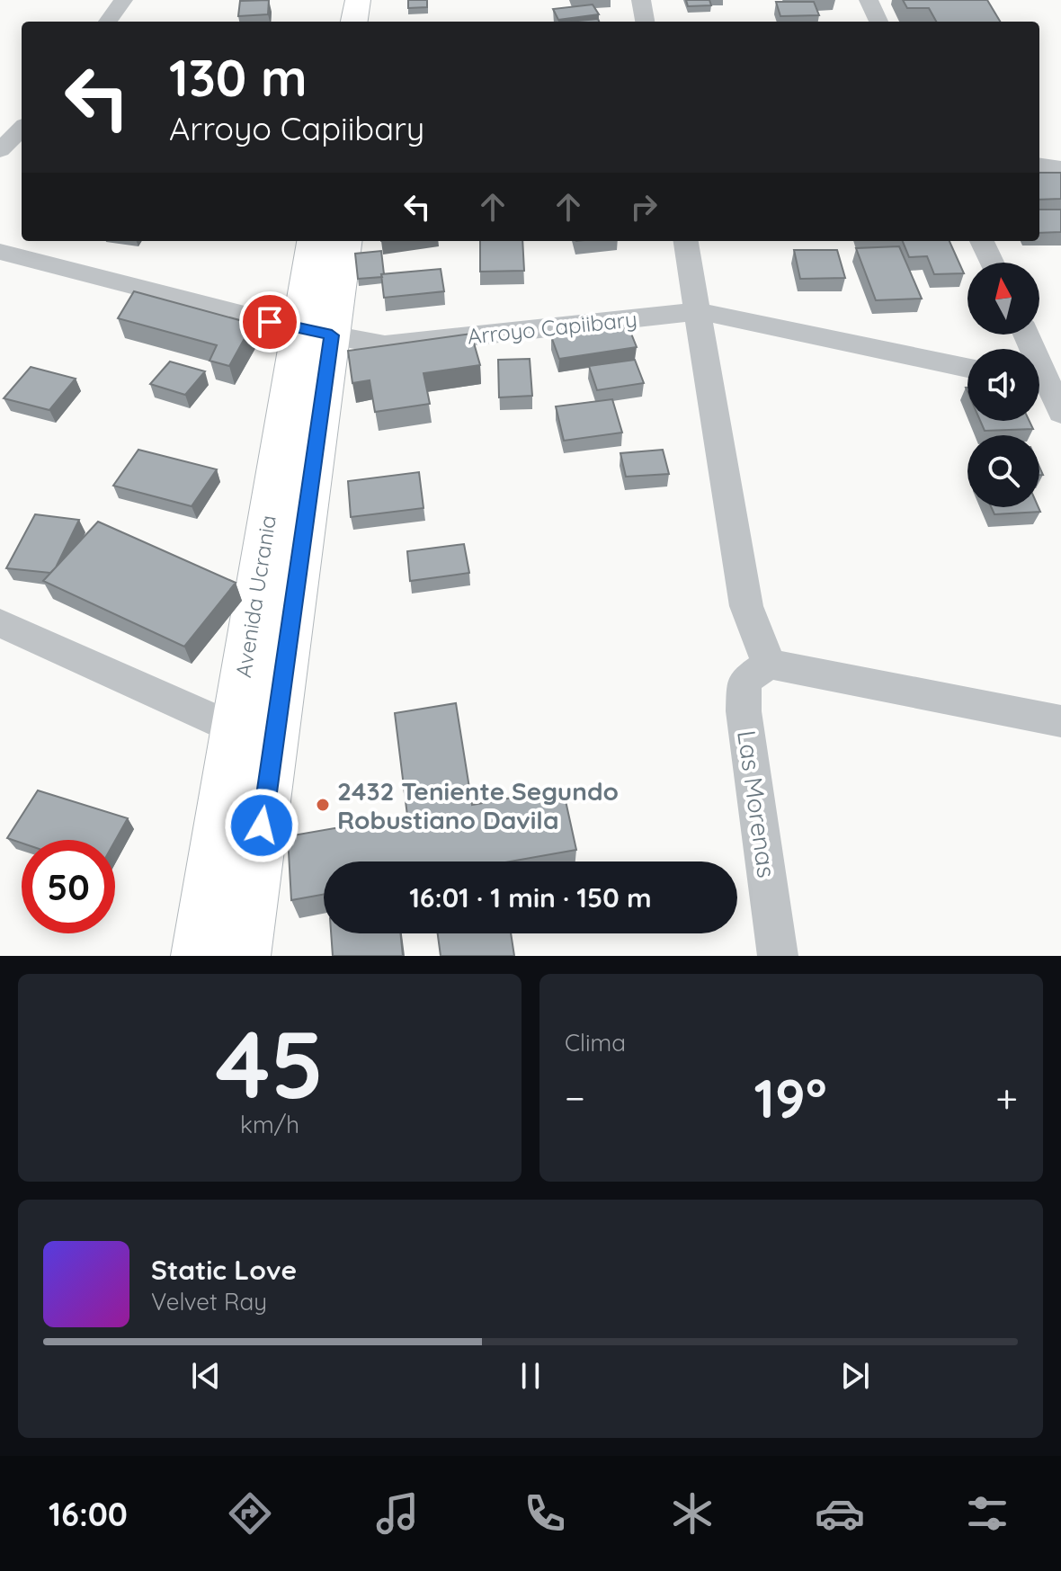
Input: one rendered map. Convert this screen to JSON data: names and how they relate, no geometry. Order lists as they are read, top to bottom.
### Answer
{
  "streets": {
    "main road": ["Avenida Ucrania"],
    "street": ["Arroyo Capiibary", "Las Morenas"]
  },
  "crossings": [
    ["Arroyo Capiibary", "Avenida Ucrania"]
  ],
  "places": ["2432 Teniente Segundo Robustiano Davila"],
  "north": "top",
  "page": {
    "turn": ["130 m", "Arroyo Capiibary"],
    "limit": "50",
    "trip": "16:01 · 1 min · 150 m",
    "tile": [
      ["45", "km/h"],
      "Clima"
    ],
    "heat": ["−", "19°", "+"],
    "song": ["Static Love", "Velvet Ray"],
    "tabs": "16:00"
  }
}
